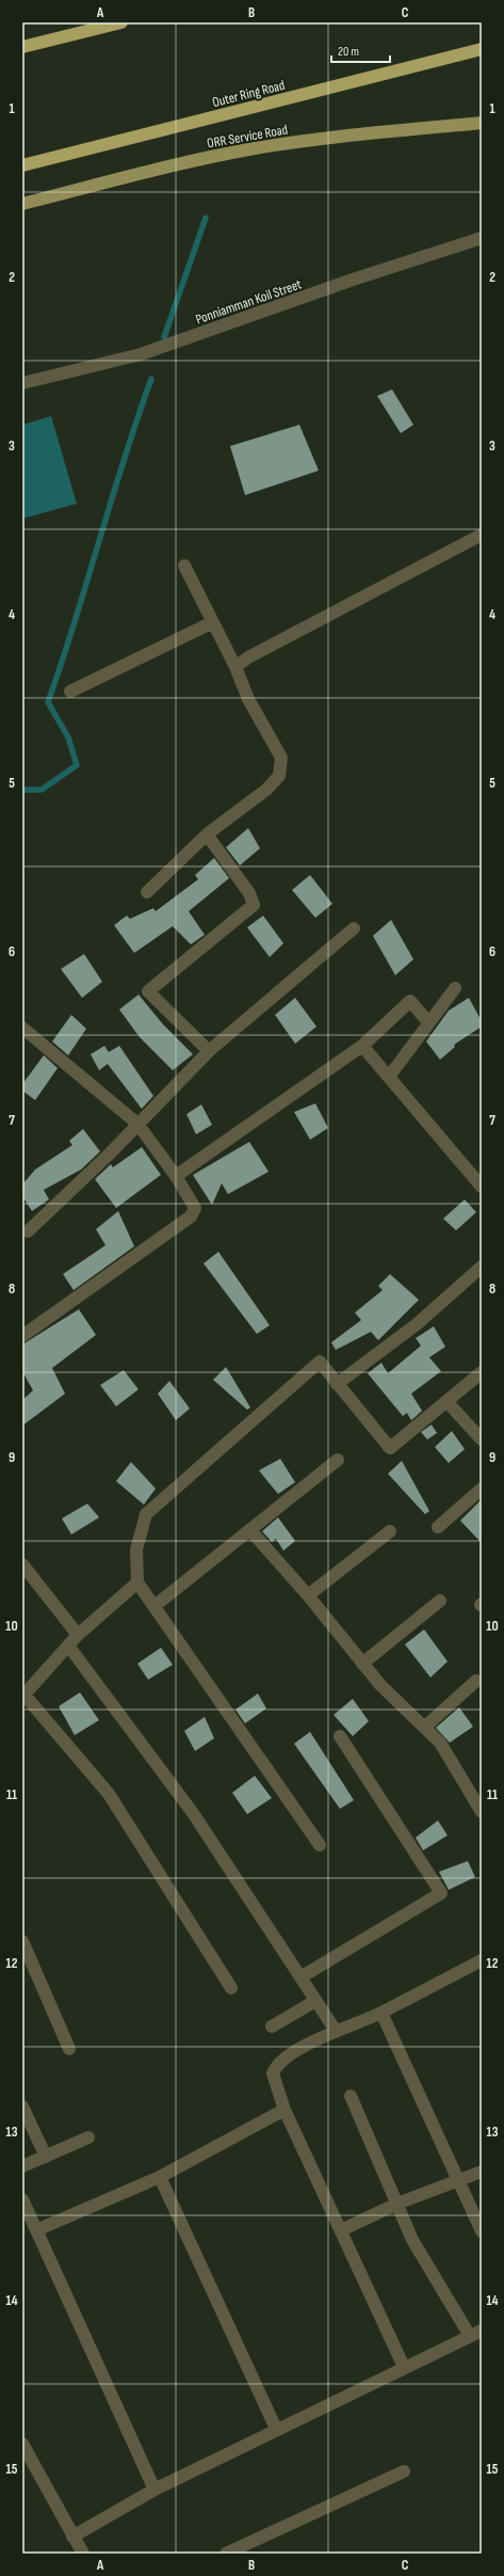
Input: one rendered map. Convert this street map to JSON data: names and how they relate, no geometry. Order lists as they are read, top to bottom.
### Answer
{
  "streets": {
    "highway": ["Outer Ring Road"],
    "main road": ["ORR Service Road"],
    "street": ["Ponniamman Koil Street"]
  },
  "scale_bar": "20 m",
  "grid": {
    "columns": ["A", "B", "C"],
    "rows": [
      "1",
      "2",
      "3",
      "4",
      "5",
      "6",
      "7",
      "8",
      "9",
      "10",
      "11",
      "12",
      "13",
      "14",
      "15"
    ]
  }
}
